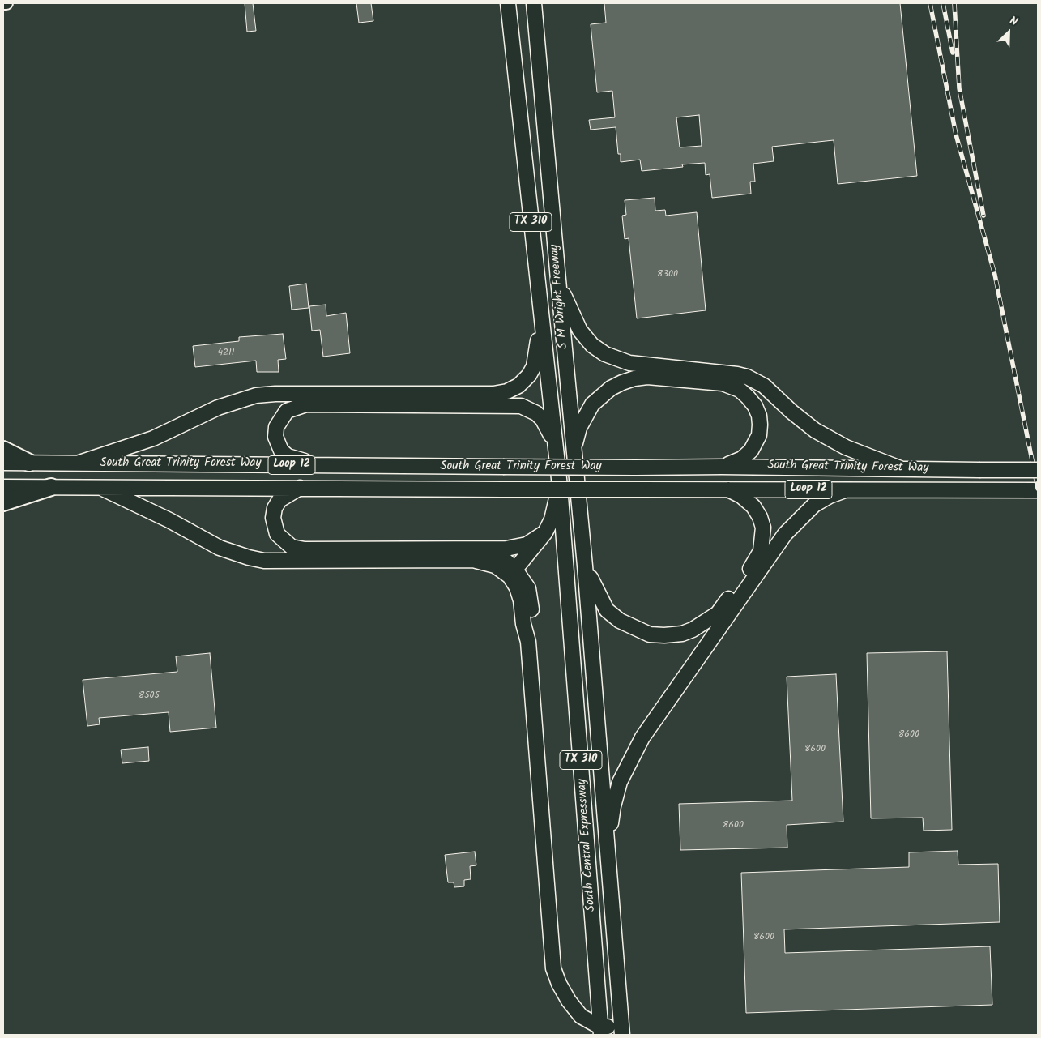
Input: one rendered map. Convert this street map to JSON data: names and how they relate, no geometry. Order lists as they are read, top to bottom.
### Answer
{
  "streets": {
    "main road": [
      "TX 310",
      "S M Wright Freeway",
      "South Great Trinity Forest Way",
      "Loop 12",
      "South Central Expressway"
    ]
  },
  "crossings": [
    ["S M Wright Freeway", "South Central Expressway"]
  ],
  "house_numbers": [
    "8300",
    "4211",
    "8505",
    "8600",
    "8600",
    "8600",
    "8600"
  ],
  "north": "top right"
}
